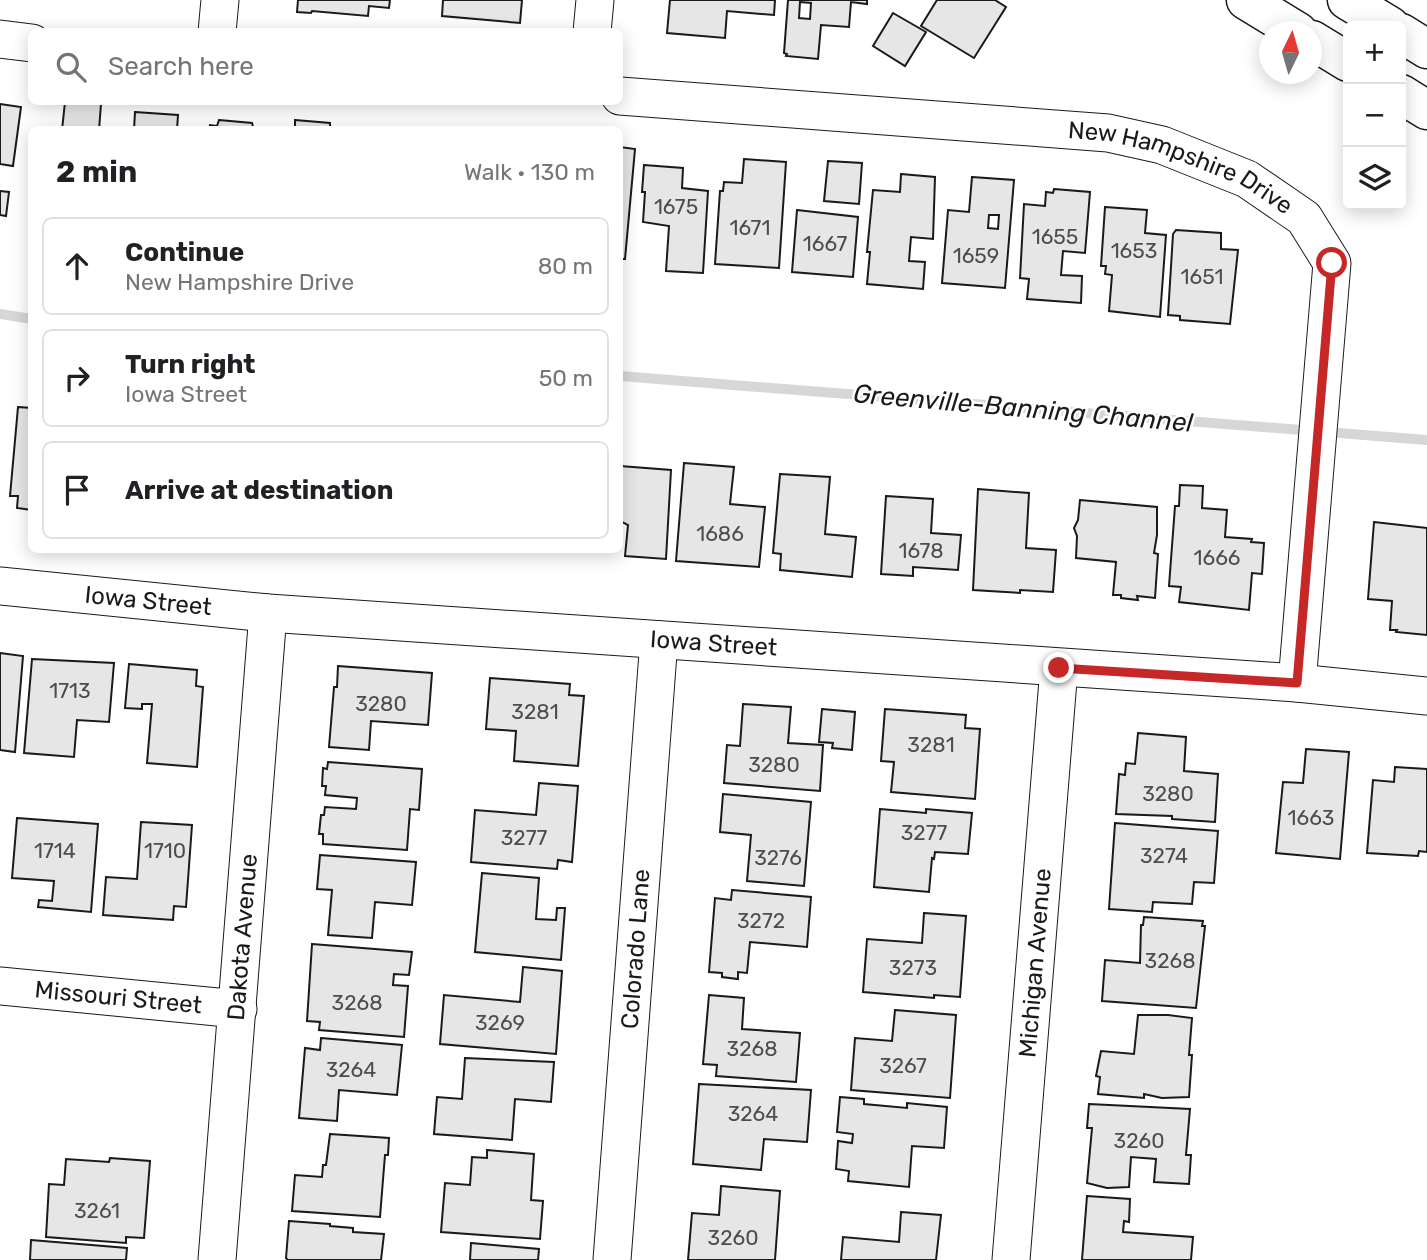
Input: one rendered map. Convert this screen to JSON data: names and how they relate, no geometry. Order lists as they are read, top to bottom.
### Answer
{
  "streets": {
    "street": [
      "New Hampshire Drive",
      "Iowa Street",
      "Dakota Avenue",
      "Colorado Lane",
      "Michigan Avenue",
      "Missouri Street"
    ]
  },
  "crossings": [
    ["New Hampshire Drive", "Iowa Street"],
    ["Iowa Street", "Dakota Avenue"],
    ["Iowa Street", "Colorado Lane"],
    ["Iowa Street", "Michigan Avenue"],
    ["Dakota Avenue", "Missouri Street"]
  ],
  "water": ["Greenville-Banning Channel"],
  "house_numbers": [
    "1675",
    "1671",
    "1655",
    "1667",
    "1653",
    "1659",
    "1651",
    "1686",
    "1678",
    "1666",
    "1713",
    "3280",
    "3281",
    "3281",
    "3280",
    "3280",
    "1663",
    "3277",
    "3277",
    "1714",
    "1710",
    "3274",
    "3276",
    "3272",
    "3268",
    "3273",
    "3268",
    "3269",
    "3268",
    "3267",
    "3264",
    "3264",
    "3260",
    "3261",
    "3260"
  ],
  "north": "top",
  "page": {
    "map_buttons": ["+", "−"],
    "search": "Search here",
    "heading": ["2 min", "Walk · 130 m"],
    "list": [
      ["Continue", "New Hampshire Drive", "80 m"],
      ["Turn right", "Iowa Street", "50 m"],
      "Arrive at destination"
    ]
  }
}
